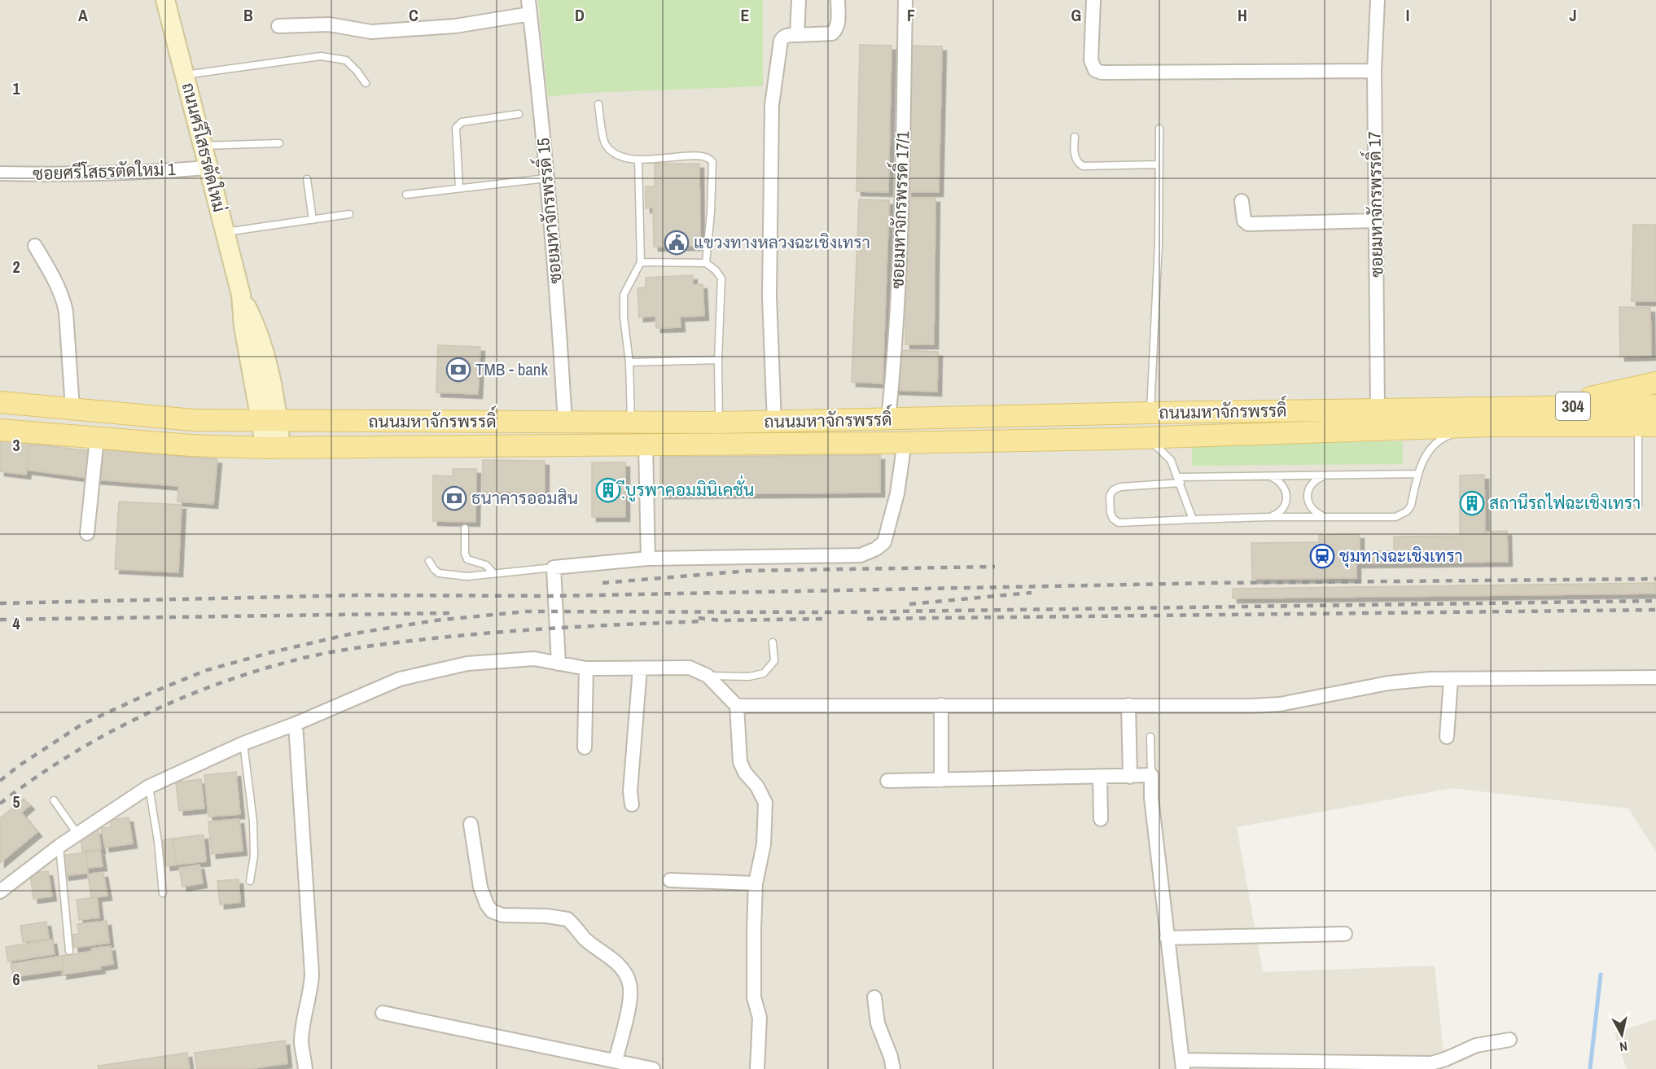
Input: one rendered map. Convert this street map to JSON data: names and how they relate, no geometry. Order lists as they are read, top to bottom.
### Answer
{
  "streets": {
    "main road": ["304", "ถนนมหาจักรพรรดิ์"],
    "street": [
      "ถนนศรีโสธรตัดใหม่",
      "ซอยศรีโสธรตัดใหม่ 1",
      "ซอยมหาจักรพรรดิ์ 17",
      "ซอยมหาจักรพรรดิ์ 17/1",
      "ซอยมหาจักรพรรดิ์ 15"
    ]
  },
  "crossings": [
    ["ถนนศรีโสธรตัดใหม่", "ซอยศรีโสธรตัดใหม่ 1"],
    ["ถนนศรีโสธรตัดใหม่", "ถนนมหาจักรพรรดิ์"],
    ["ซอยมหาจักรพรรดิ์ 17", "ถนนมหาจักรพรรดิ์"],
    ["ซอยมหาจักรพรรดิ์ 17/1", "ถนนมหาจักรพรรดิ์"],
    ["ซอยมหาจักรพรรดิ์ 15", "ถนนมหาจักรพรรดิ์"]
  ],
  "places": {
    "public building": ["แขวงทางหลวงฉะเชิงเทรา"],
    "bank": ["TMB - bank", "ธนาคารออมสิน"],
    "building": ["ฺีบูรพาคอมมินิเคชั่น", "สถานีรถไฟฉะเชิงเทรา"],
    "station": ["ชุมทางฉะเชิงเทรา"]
  },
  "north": "bottom",
  "grid": {
    "columns": [
      "A",
      "B",
      "C",
      "D",
      "E",
      "F",
      "G",
      "H",
      "I",
      "J"
    ],
    "rows": [
      "1",
      "2",
      "3",
      "4",
      "5",
      "6"
    ]
  }
}
